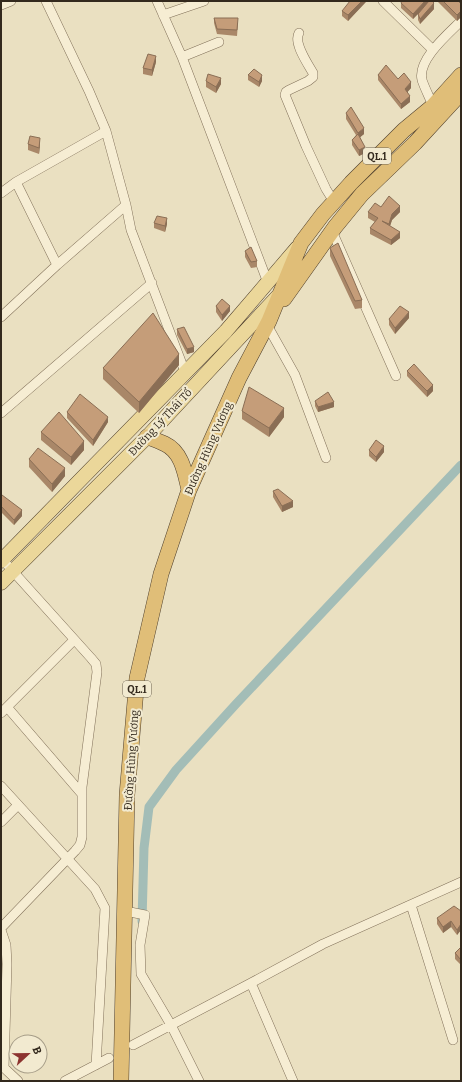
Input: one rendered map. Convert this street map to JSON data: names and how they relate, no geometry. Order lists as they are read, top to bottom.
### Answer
{
  "streets": {
    "highway": ["QL.1", "Đường Hùng Vương"],
    "main road": ["Đường Lý Thái Tổ"]
  },
  "crossings": [
    ["Đường Lý Thái Tổ", "Đường Hùng Vương"]
  ],
  "north": "right"
}
